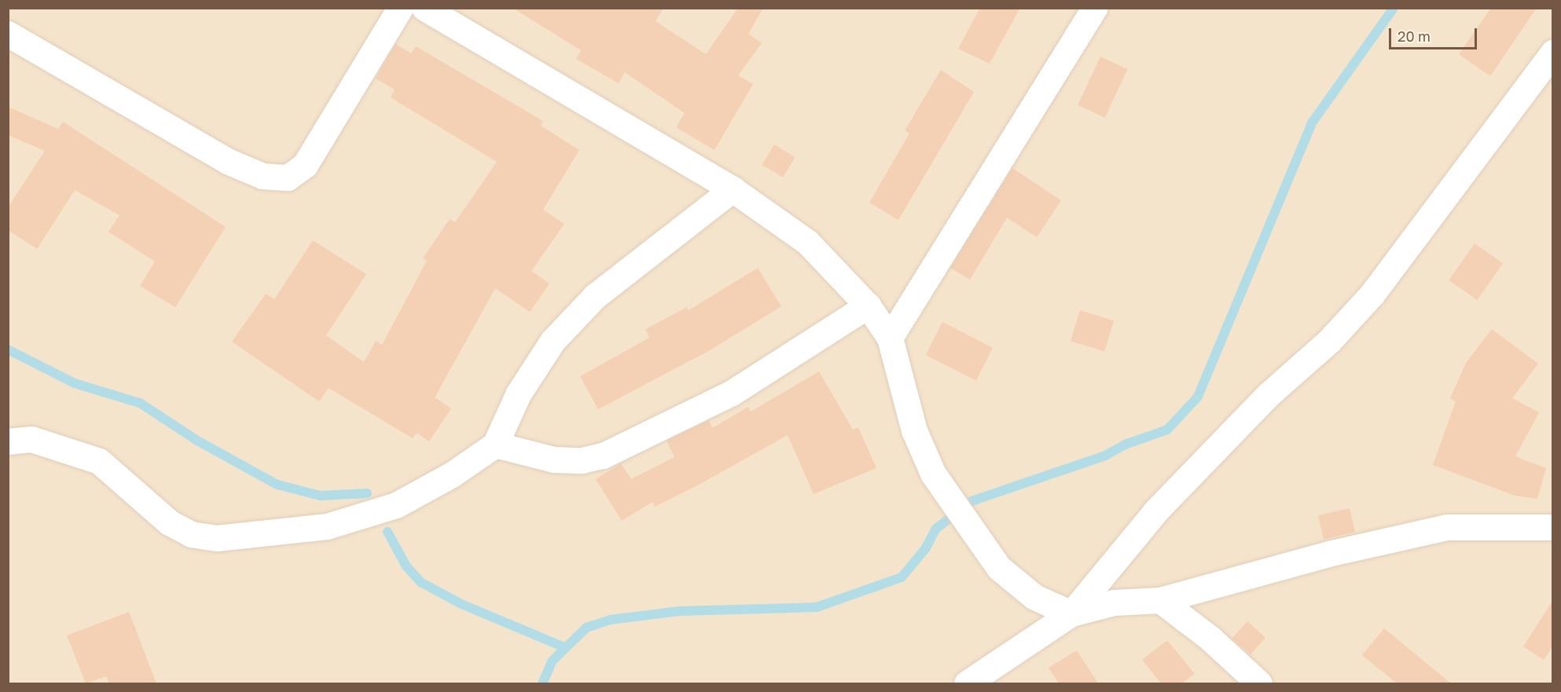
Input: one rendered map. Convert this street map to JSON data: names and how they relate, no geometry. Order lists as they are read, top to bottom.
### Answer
{
  "scale_bar": "20 m"
}
